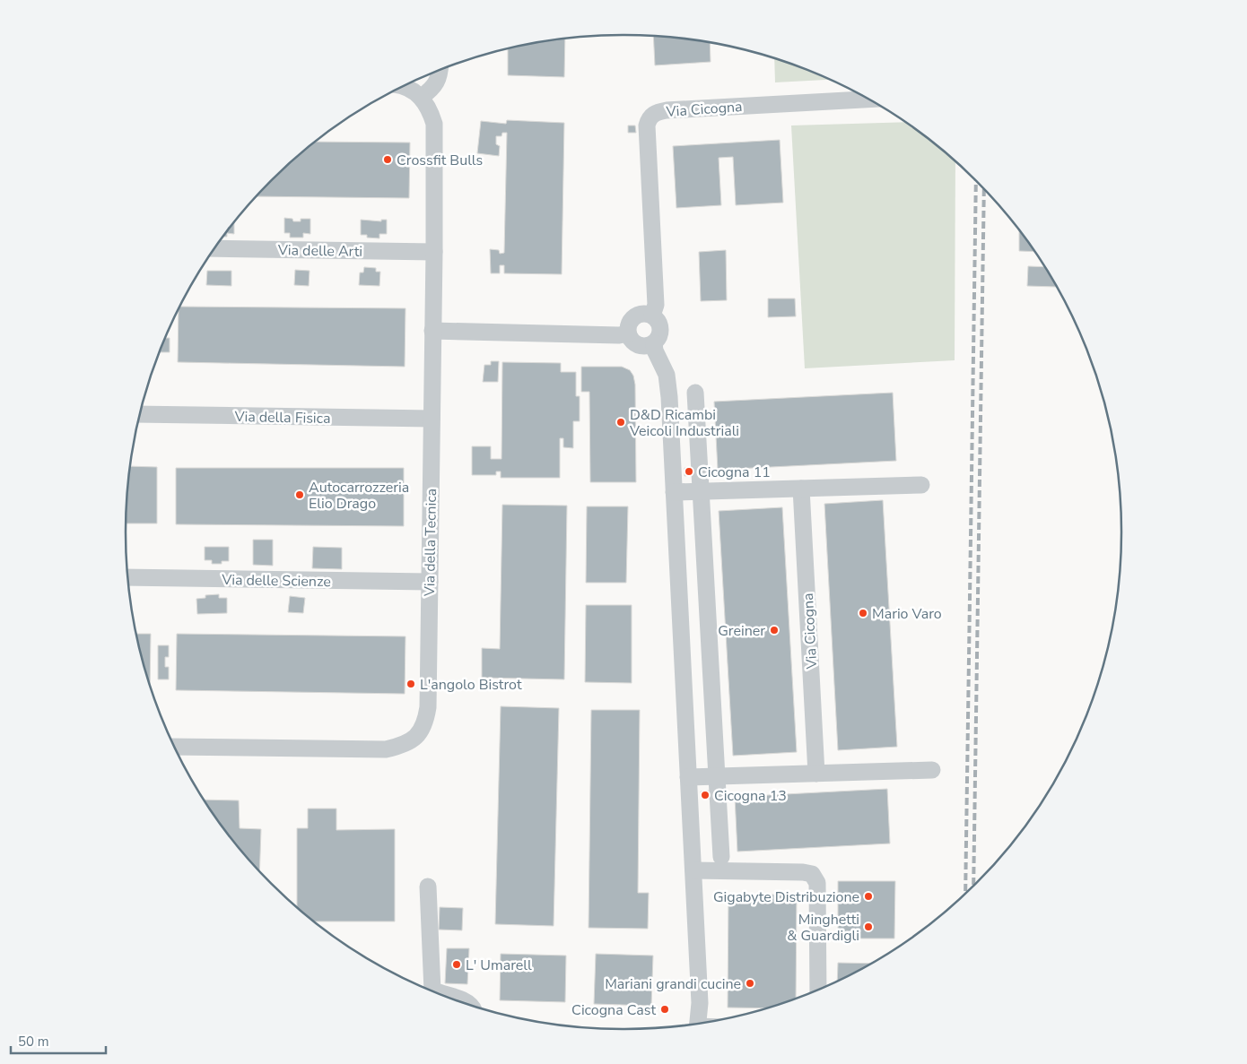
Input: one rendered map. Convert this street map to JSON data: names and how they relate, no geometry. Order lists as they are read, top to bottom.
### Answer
{
  "streets": {
    "street": [
      "Via Cicogna",
      "Via delle Arti",
      "Via della Fisica",
      "Via della Tecnica",
      "Via delle Scienze"
    ]
  },
  "crossings": [
    ["Via delle Arti", "Via della Tecnica"],
    ["Via della Fisica", "Via della Tecnica"],
    ["Via della Tecnica", "Via delle Scienze"]
  ],
  "places": [
    "Crossfit Bulls",
    "D&D Ricambi Veicoli Industriali",
    "Cicogna 11",
    "Autocarrozzeria Elio Drago",
    "Mario Varo",
    "Greiner",
    "L'angolo Bistrot",
    "Cicogna 13",
    "Gigabyte Distribuzione",
    "Minghetti & Guardigli",
    "L' Umarell",
    "Mariani grandi cucine",
    "Cicogna Cast"
  ],
  "scale_bar": "50 m"
}
